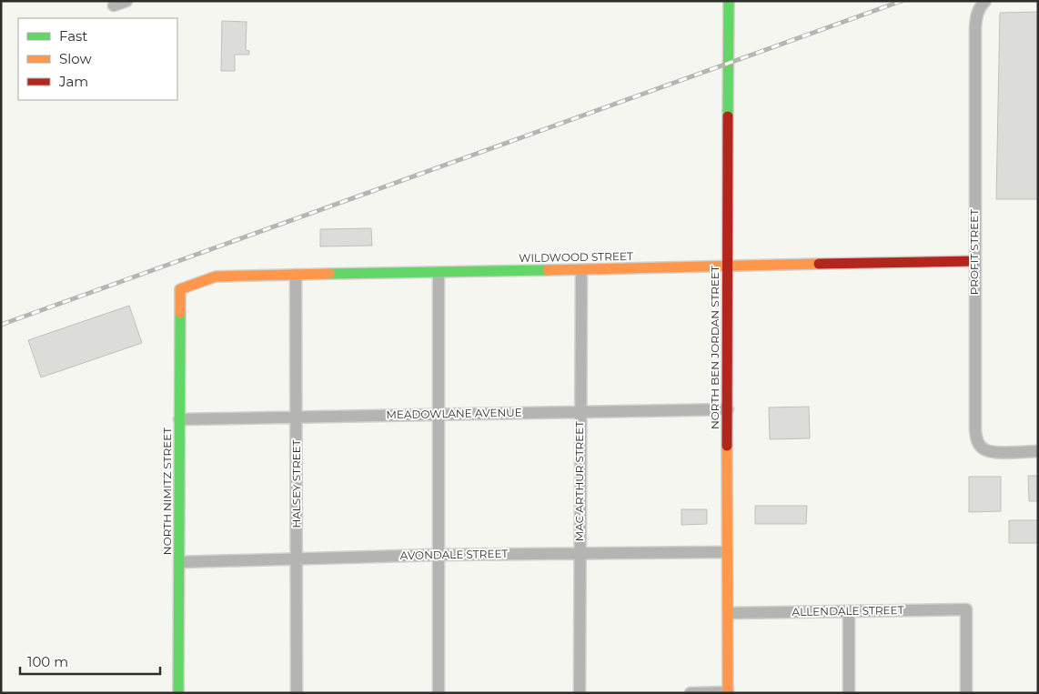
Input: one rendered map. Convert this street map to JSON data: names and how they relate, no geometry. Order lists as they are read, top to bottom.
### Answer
{
  "streets": {
    "street": [
      "PROFIT STREET",
      "WILDWOOD STREET",
      "NORTH BEN JORDAN STREET",
      "MEADOWLANE AVENUE",
      "MAC ARTHUR STREET",
      "HALSEY STREET",
      "NORTH NIMITZ STREET",
      "AVONDALE STREET",
      "ALLENDALE STREET"
    ]
  },
  "crossings": [
    ["PROFIT STREET", "WILDWOOD STREET"],
    ["WILDWOOD STREET", "NORTH BEN JORDAN STREET"],
    ["WILDWOOD STREET", "MAC ARTHUR STREET"],
    ["WILDWOOD STREET", "HALSEY STREET"],
    ["WILDWOOD STREET", "NORTH NIMITZ STREET"],
    ["NORTH BEN JORDAN STREET", "MEADOWLANE AVENUE"],
    ["NORTH BEN JORDAN STREET", "AVONDALE STREET"],
    ["NORTH BEN JORDAN STREET", "ALLENDALE STREET"],
    ["MEADOWLANE AVENUE", "MAC ARTHUR STREET"],
    ["MEADOWLANE AVENUE", "HALSEY STREET"],
    ["MEADOWLANE AVENUE", "NORTH NIMITZ STREET"],
    ["MAC ARTHUR STREET", "AVONDALE STREET"],
    ["HALSEY STREET", "AVONDALE STREET"],
    ["NORTH NIMITZ STREET", "AVONDALE STREET"]
  ],
  "legend": ["Fast", "Slow", "Jam"],
  "scale_bar": "100 m"
}
